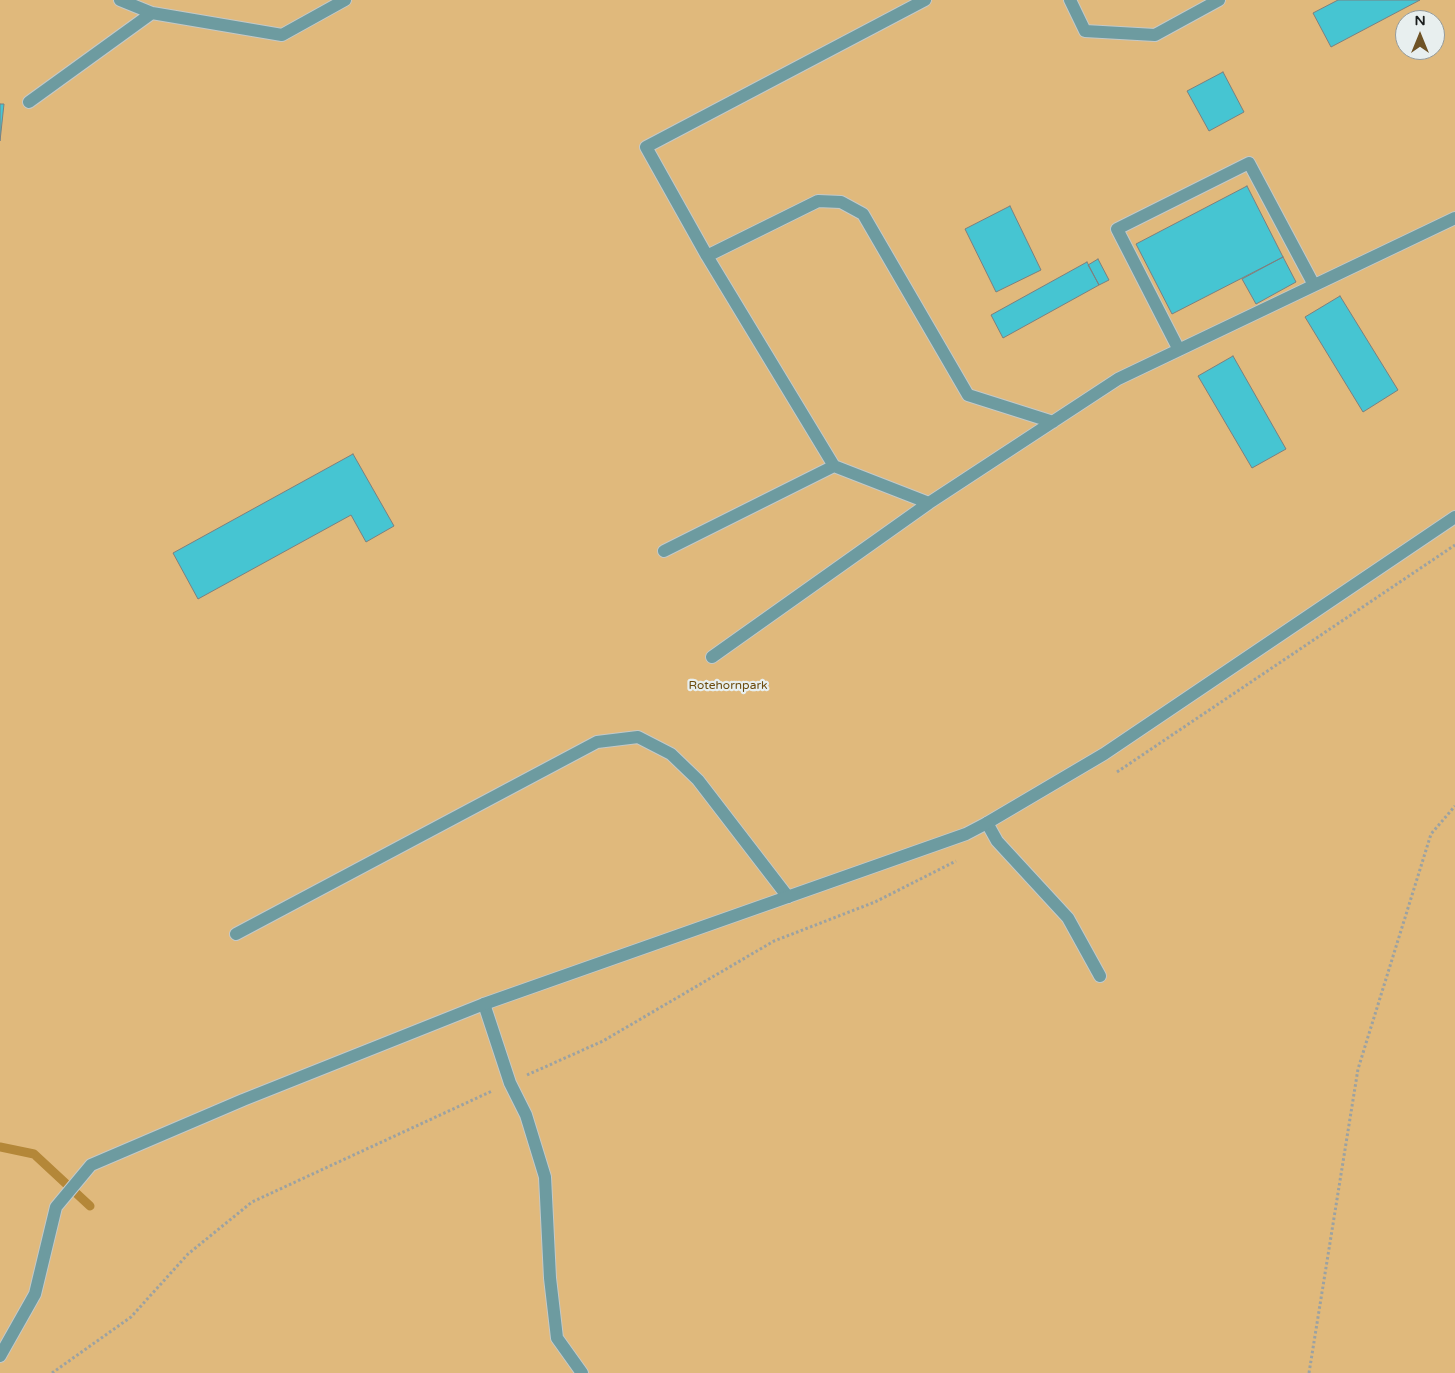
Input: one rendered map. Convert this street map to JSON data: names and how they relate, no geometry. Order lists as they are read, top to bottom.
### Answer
{
  "parks": ["Rotehornpark"],
  "north": "top"
}
